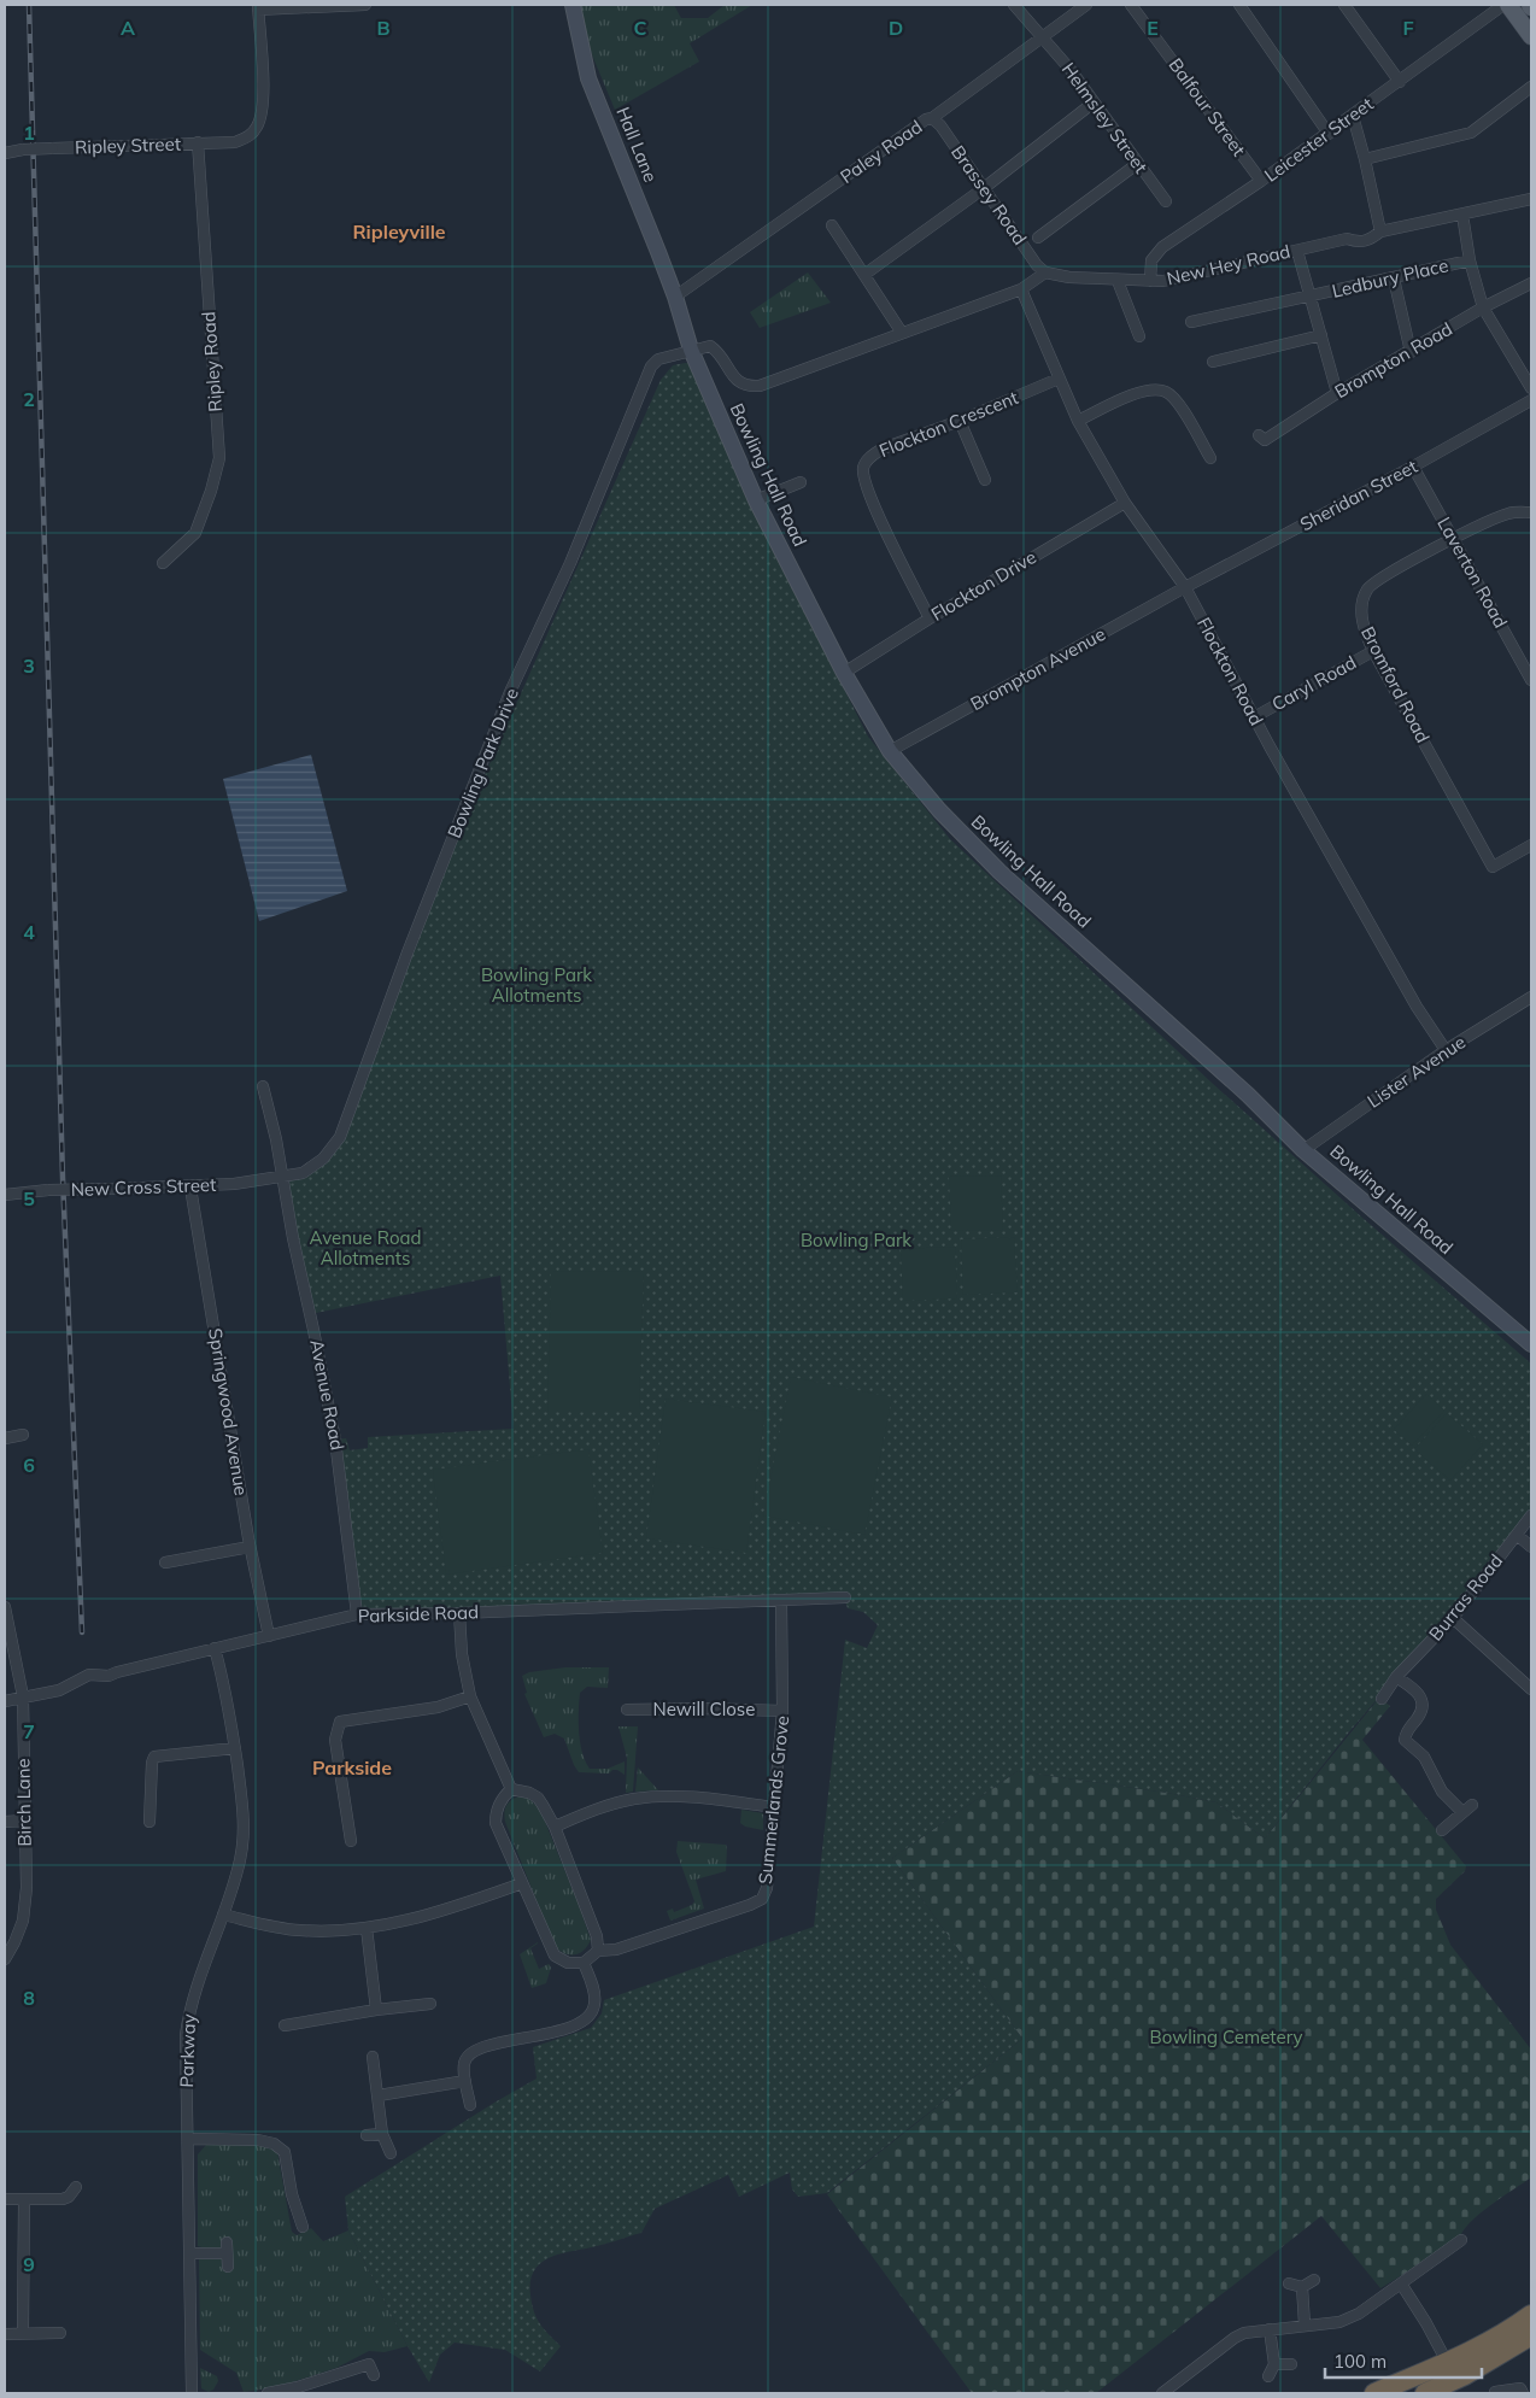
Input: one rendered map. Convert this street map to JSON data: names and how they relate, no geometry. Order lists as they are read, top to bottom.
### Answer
{
  "streets": {
    "street": [
      "Balfour Street",
      "Helmsley Street",
      "Leicester Street",
      "Hall Lane",
      "Ripley Street",
      "Paley Road",
      "Brassey Road",
      "New Hey Road",
      "Ledbury Place",
      "Brompton Road",
      "Ripley Road",
      "Flockton Crescent",
      "Bowling Hall Road",
      "Sheridan Street",
      "Laverton Road",
      "Flockton Drive",
      "Brompton Avenue",
      "Flockton Road",
      "Caryl Road",
      "Bromford Road",
      "Bowling Park Drive",
      "Lister Avenue",
      "New Cross Street",
      "Avenue Road",
      "Springwood Avenue",
      "Burras Road",
      "Parkside Road",
      "Newill Close",
      "Summerlands Grove",
      "Birch Lane",
      "Parkway"
    ]
  },
  "crossings": [
    ["Balfour Street", "Leicester Street"],
    ["Helmsley Street", "Paley Road"],
    ["Leicester Street", "New Hey Road"],
    ["Hall Lane", "Paley Road"],
    ["Hall Lane", "Bowling Hall Road"],
    ["Ripley Street", "Ripley Road"],
    ["Paley Road", "Brassey Road"],
    ["Paley Road", "Bowling Hall Road"],
    ["Brassey Road", "New Hey Road"],
    ["Flockton Crescent", "Flockton Drive"],
    ["Flockton Crescent", "Flockton Road"],
    ["Bowling Hall Road", "Flockton Drive"],
    ["Bowling Hall Road", "Brompton Avenue"],
    ["Bowling Hall Road", "Bowling Park Drive"],
    ["Bowling Hall Road", "Lister Avenue"],
    ["Sheridan Street", "Laverton Road"],
    ["Sheridan Street", "Brompton Avenue"],
    ["Sheridan Street", "Flockton Road"],
    ["Laverton Road", "Bromford Road"],
    ["Flockton Drive", "Flockton Road"],
    ["Brompton Avenue", "Flockton Road"],
    ["Flockton Road", "Caryl Road"],
    ["Flockton Road", "Lister Avenue"],
    ["Caryl Road", "Bromford Road"],
    ["Bowling Park Drive", "New Cross Street"],
    ["Bowling Park Drive", "Avenue Road"],
    ["New Cross Street", "Avenue Road"],
    ["New Cross Street", "Springwood Avenue"],
    ["Avenue Road", "Parkside Road"],
    ["Springwood Avenue", "Parkside Road"],
    ["Parkside Road", "Summerlands Grove"],
    ["Parkside Road", "Birch Lane"],
    ["Parkside Road", "Parkway"],
    ["Newill Close", "Summerlands Grove"]
  ],
  "districts": ["Ripleyville", "Parkside"],
  "parks": [
    "Bowling Park Allotments",
    "Avenue Road Allotments",
    "Bowling Park",
    "Bowling Cemetery"
  ],
  "scale_bar": "100 m",
  "grid": {
    "columns": [
      "A",
      "B",
      "C",
      "D",
      "E",
      "F"
    ],
    "rows": [
      "1",
      "2",
      "3",
      "4",
      "5",
      "6",
      "7",
      "8",
      "9"
    ]
  }
}
